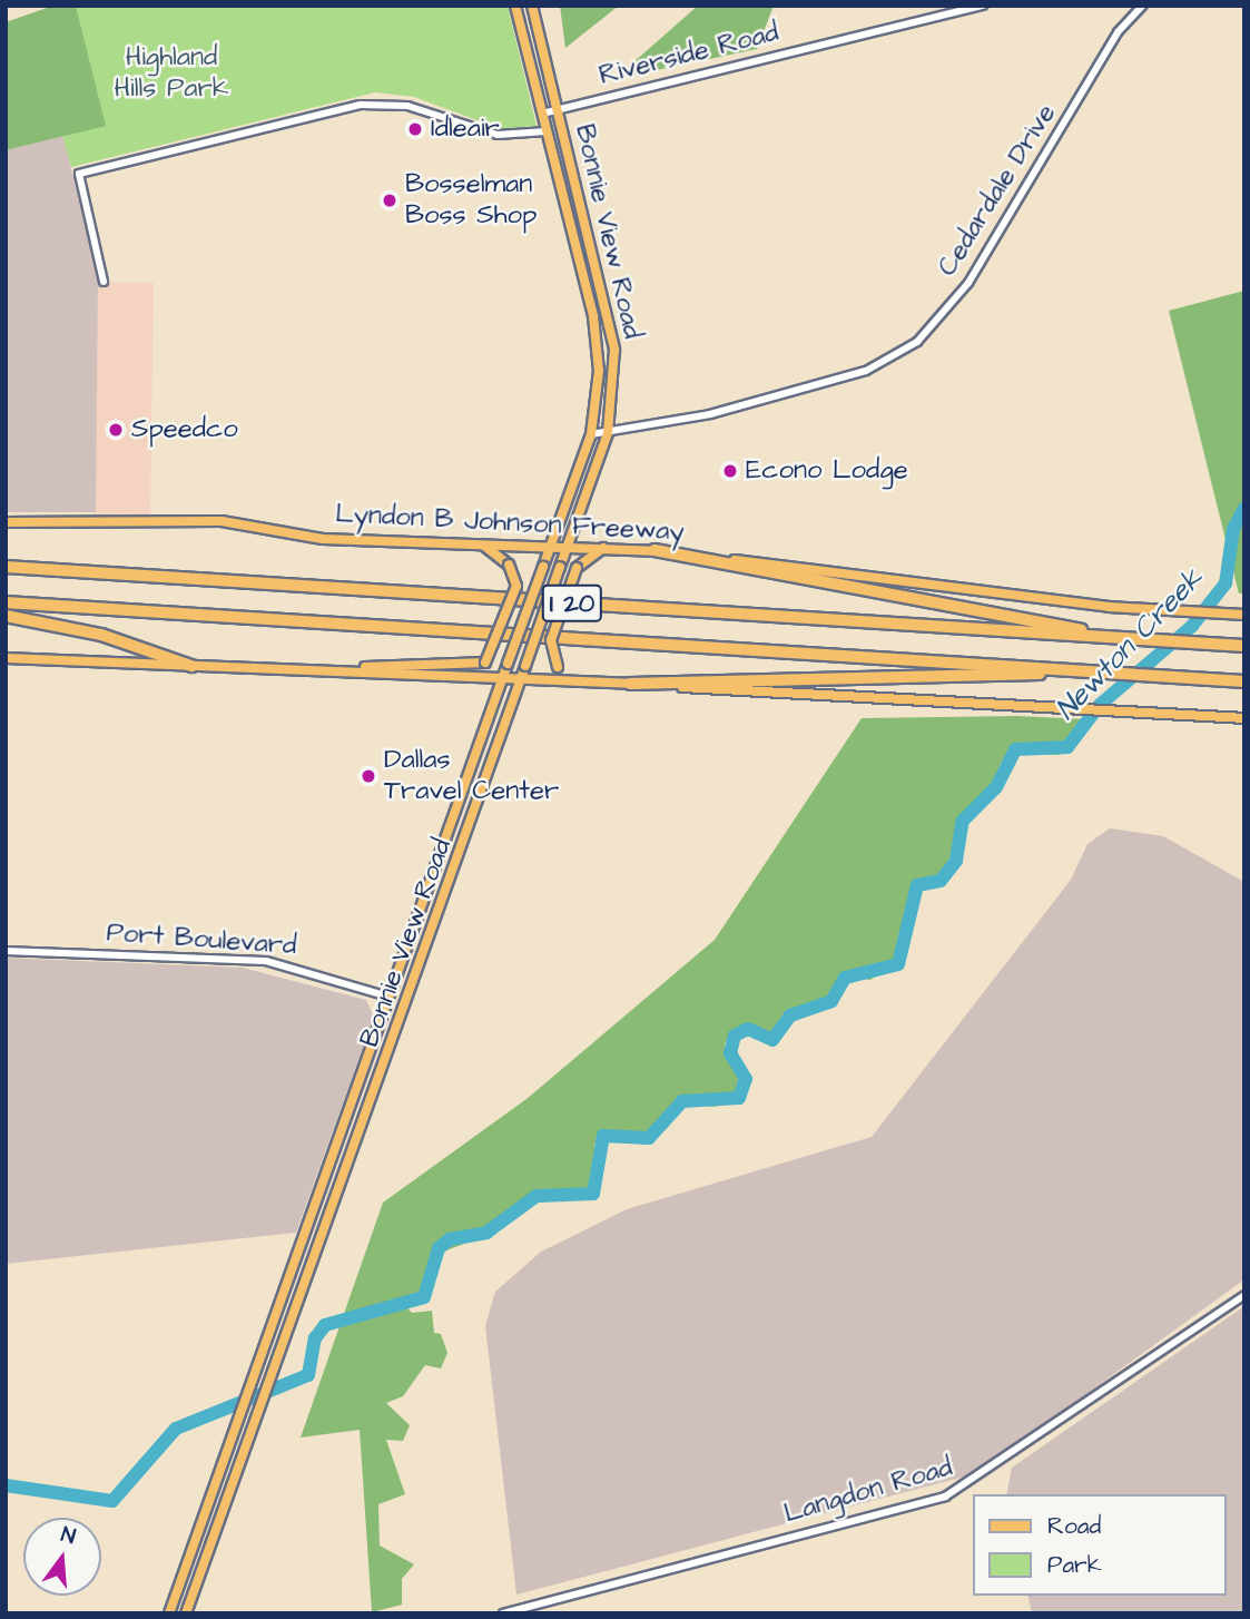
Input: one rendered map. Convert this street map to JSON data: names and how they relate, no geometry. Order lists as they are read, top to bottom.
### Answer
{
  "streets": {
    "highway": ["I 20"],
    "main road": ["Bonnie View Road", "Lyndon B Johnson Freeway"],
    "street": [
      "Riverside Road",
      "Cedardale Drive",
      "Port Boulevard",
      "Langdon Road"
    ]
  },
  "crossings": [
    ["Riverside Road", "Bonnie View Road"],
    ["Cedardale Drive", "Bonnie View Road"],
    ["Bonnie View Road", "Lyndon B Johnson Freeway"],
    ["Bonnie View Road", "Port Boulevard"]
  ],
  "water": ["Newton Creek"],
  "parks": ["Highland Hills Park"],
  "places": [
    "Idleair",
    "Bosselman Boss Shop",
    "Speedco",
    "Econo Lodge",
    "Dallas Travel Center"
  ],
  "legend": ["Road", "Park"],
  "north": "top"
}
